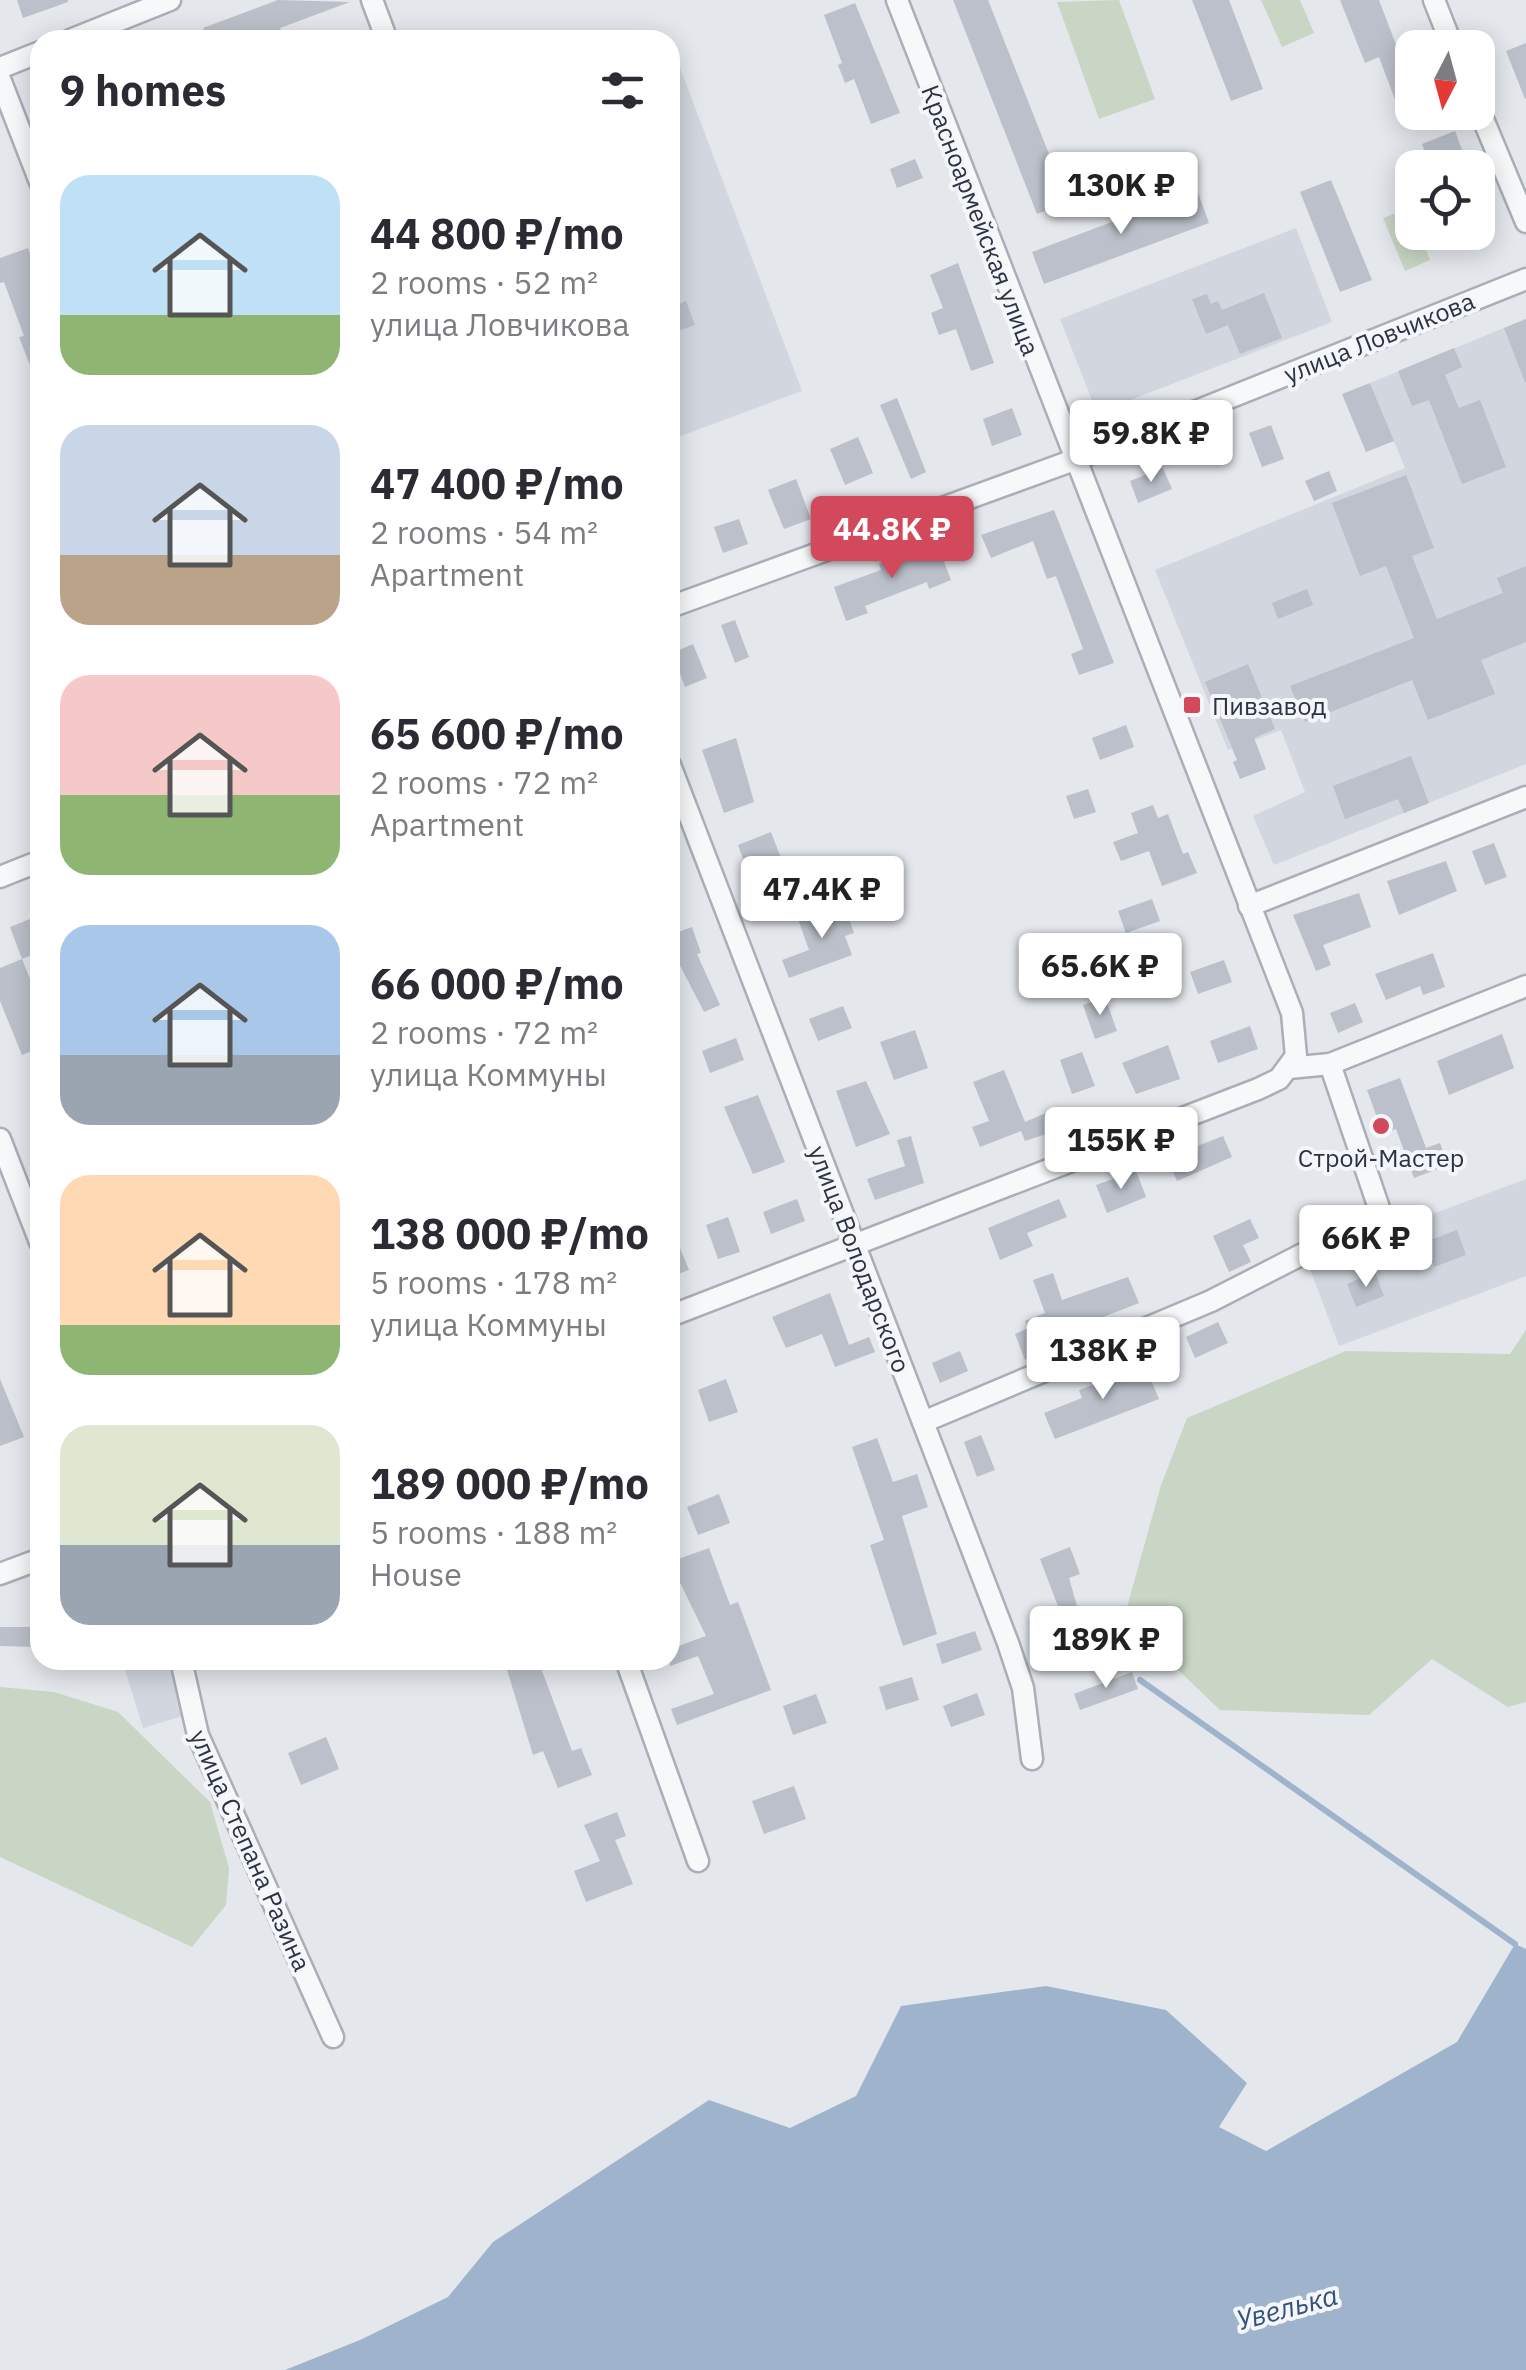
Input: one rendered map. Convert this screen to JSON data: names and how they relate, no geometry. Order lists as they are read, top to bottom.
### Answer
{
  "streets": {
    "street": [
      "Красноармейская улица",
      "улица Ловчикова",
      "улица Володарского",
      "улица Степана Разина"
    ]
  },
  "crossings": [
    ["Красноармейская улица", "улица Ловчикова"]
  ],
  "water": ["Увелька"],
  "places": {
    "transit": ["Пивзавод"],
    "other": ["Строй-Мастер"]
  },
  "north": "bottom",
  "page": {
    "heading": "9 homes",
    "list": [
      {
        "name": "44 800 ₽/mo",
        "note": "2 rooms · 52 m² · улица Ловчикова"
      },
      {
        "name": "47 400 ₽/mo",
        "note": "2 rooms · 54 m² · Apartment"
      },
      {
        "name": "65 600 ₽/mo",
        "note": "2 rooms · 72 m² · Apartment"
      },
      {
        "name": "66 000 ₽/mo",
        "note": "2 rooms · 72 m² · улица Коммуны"
      },
      {
        "name": "138 000 ₽/mo",
        "note": "5 rooms · 178 m² · улица Коммуны"
      },
      {
        "name": "189 000 ₽/mo",
        "note": "5 rooms · 188 m² · House"
      }
    ],
    "price": [
      "130K ₽",
      "59.8K ₽",
      "44.8K ₽",
      "47.4K ₽",
      "65.6K ₽",
      "155K ₽",
      "66K ₽",
      "138K ₽",
      "189K ₽"
    ]
  }
}
